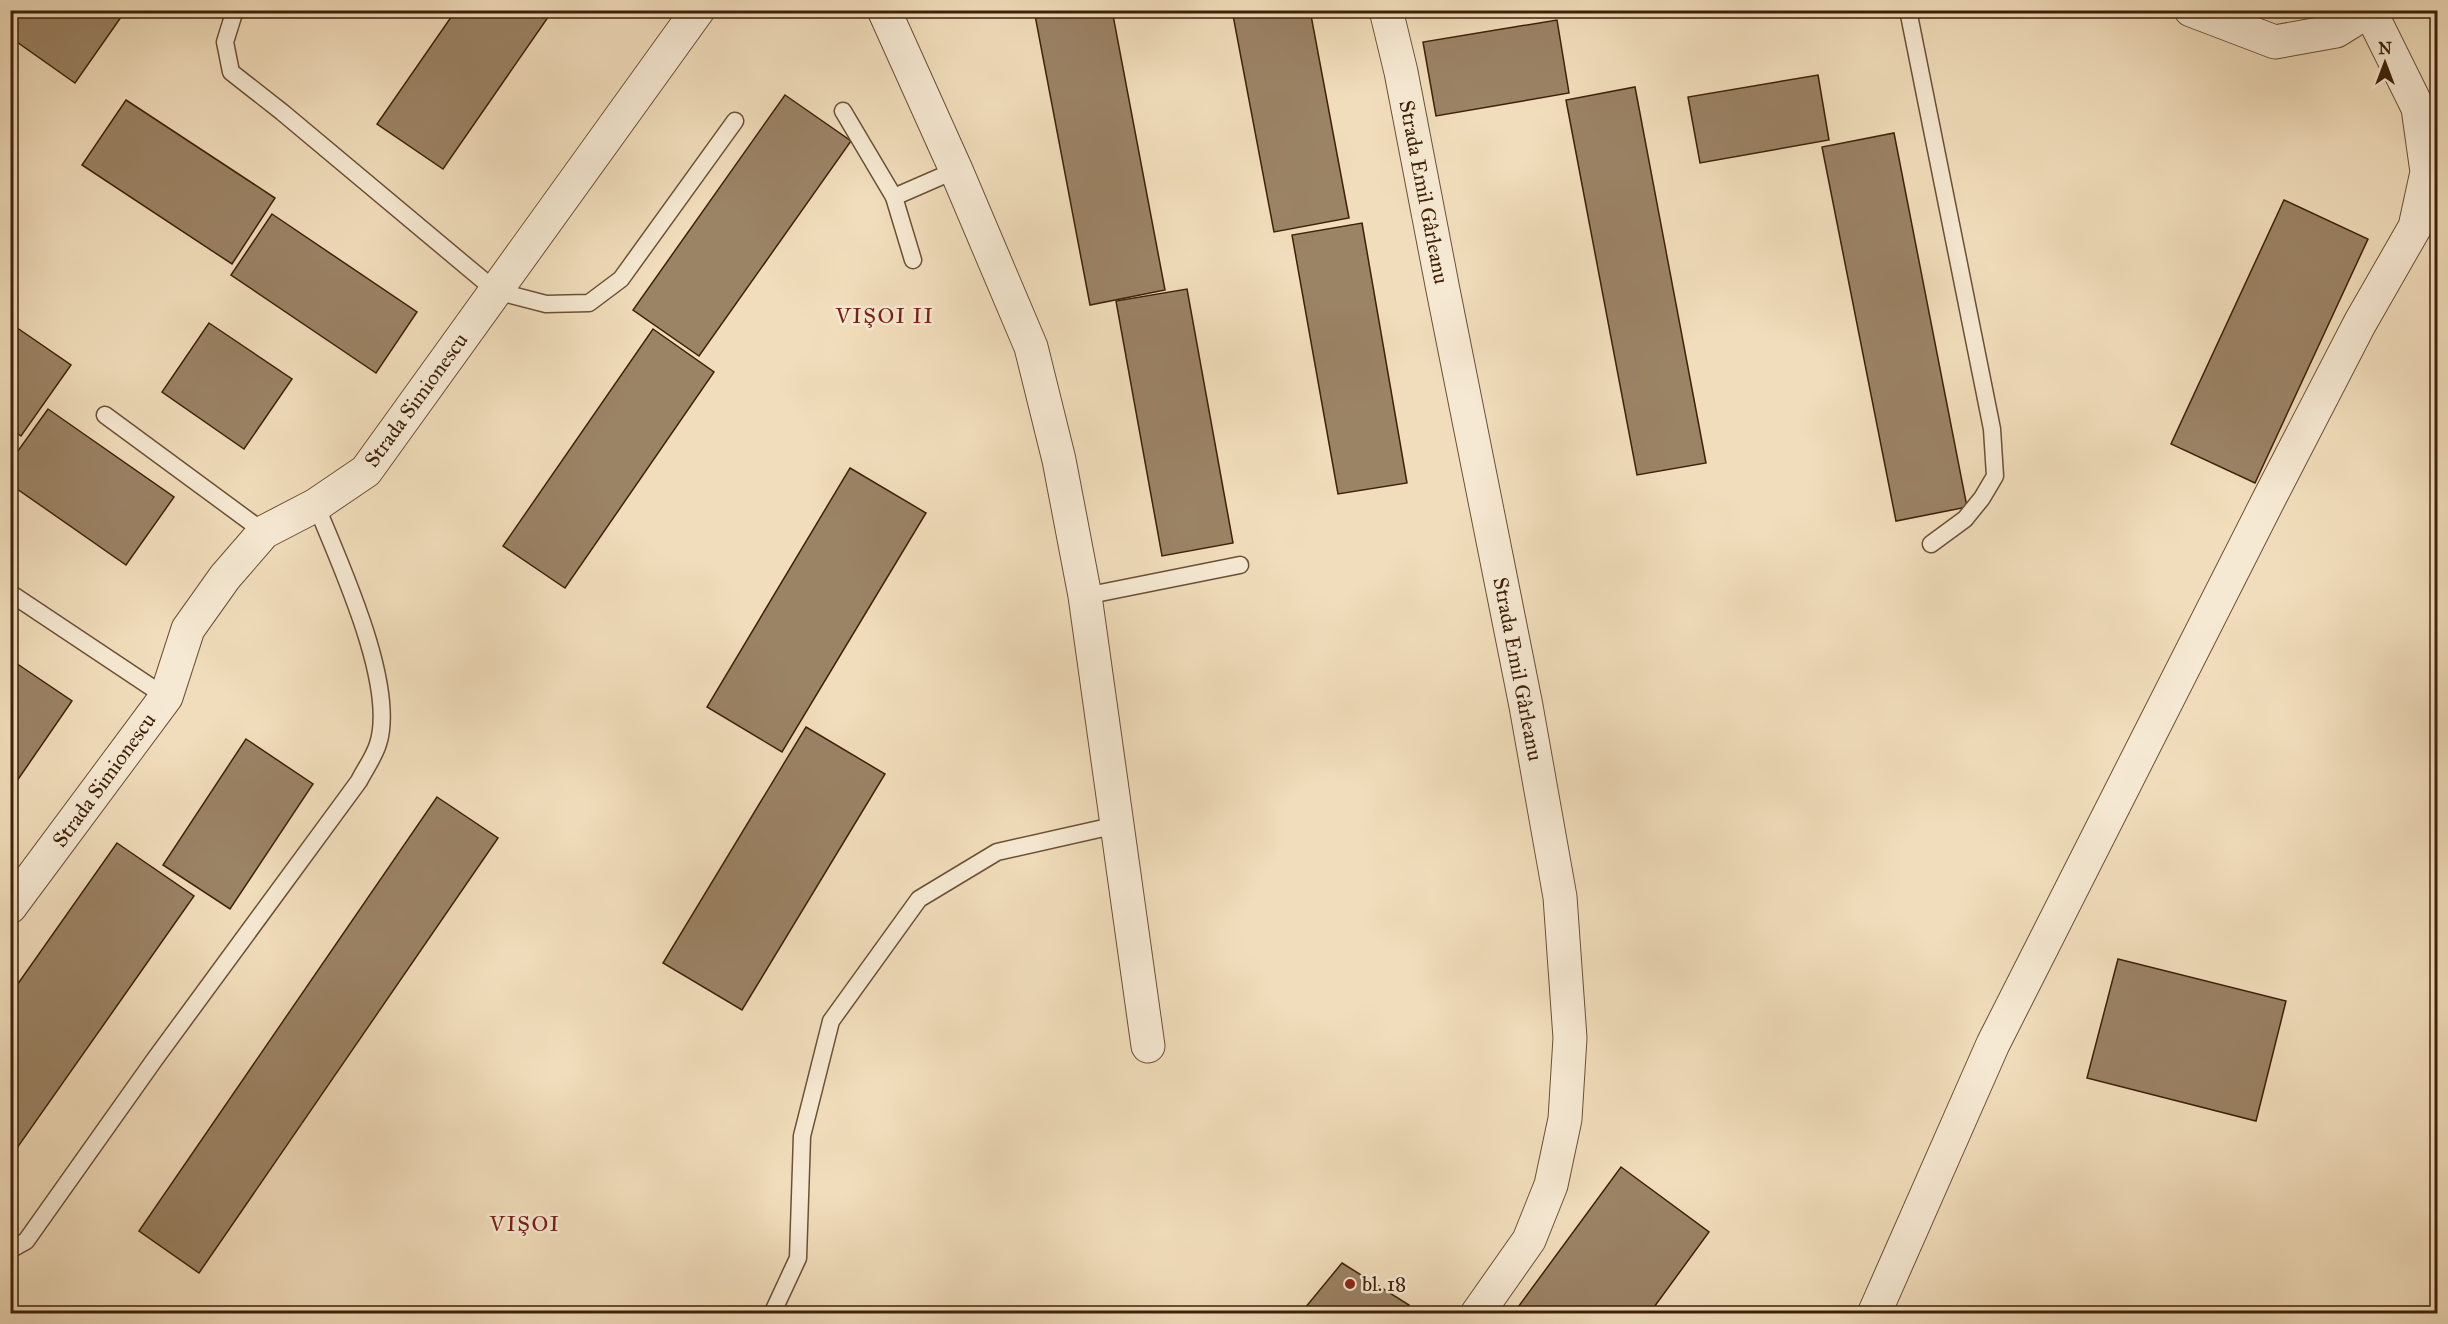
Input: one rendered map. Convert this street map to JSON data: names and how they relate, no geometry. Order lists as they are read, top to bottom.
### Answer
{
  "streets": {
    "street": ["Strada Emil Gârleanu", "Strada Simionescu"]
  },
  "districts": ["VIŞOI II", "VIŞOI"],
  "places": ["bl. 18"],
  "north": "top"
}
